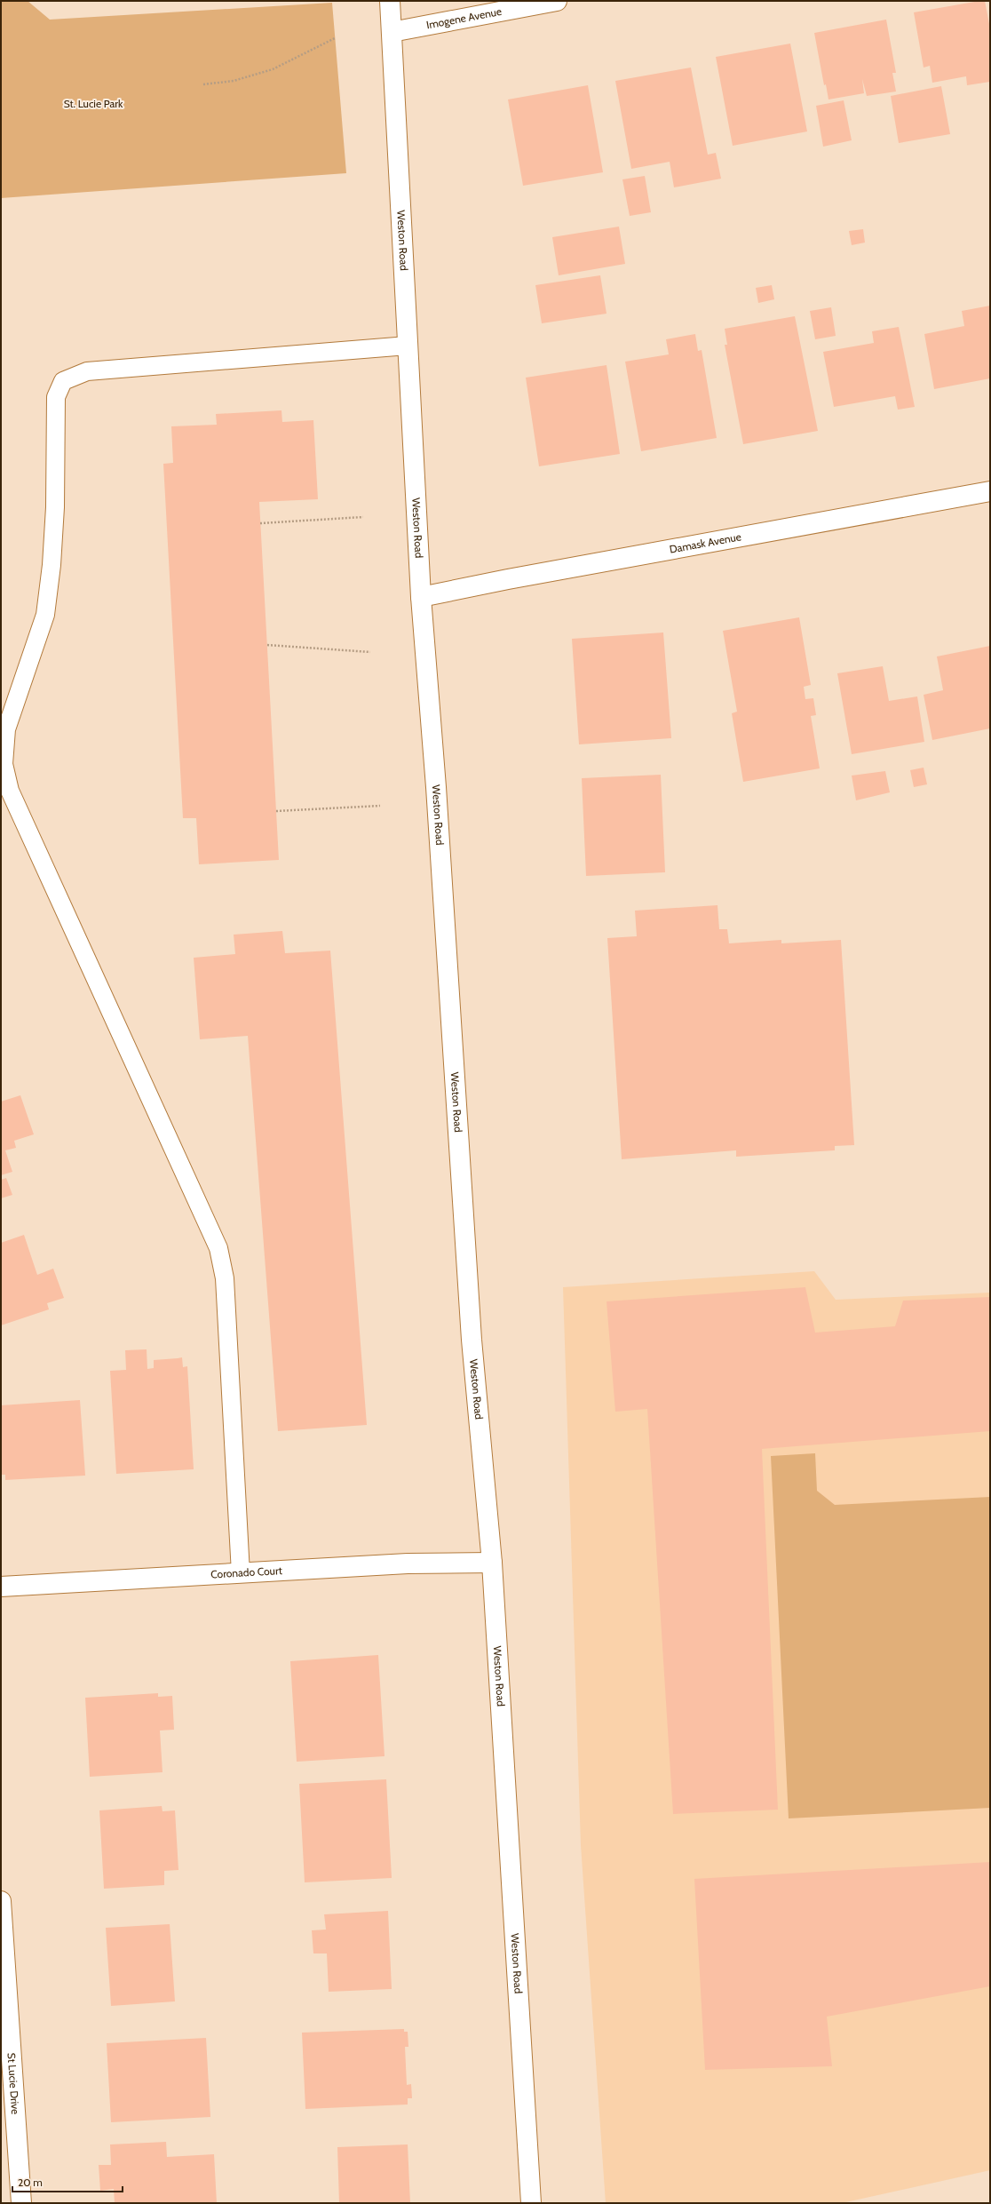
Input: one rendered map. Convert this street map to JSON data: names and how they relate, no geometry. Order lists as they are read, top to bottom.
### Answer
{
  "streets": {
    "main road": [
      "Imogene Avenue",
      "Weston Road",
      "Damask Avenue",
      "Coronado Court",
      "St Lucie Drive"
    ]
  },
  "crossings": [
    ["Imogene Avenue", "Weston Road"],
    ["Weston Road", "Damask Avenue"],
    ["Weston Road", "Coronado Court"]
  ],
  "parks": ["St. Lucie Park"],
  "scale_bar": "20 m"
}
